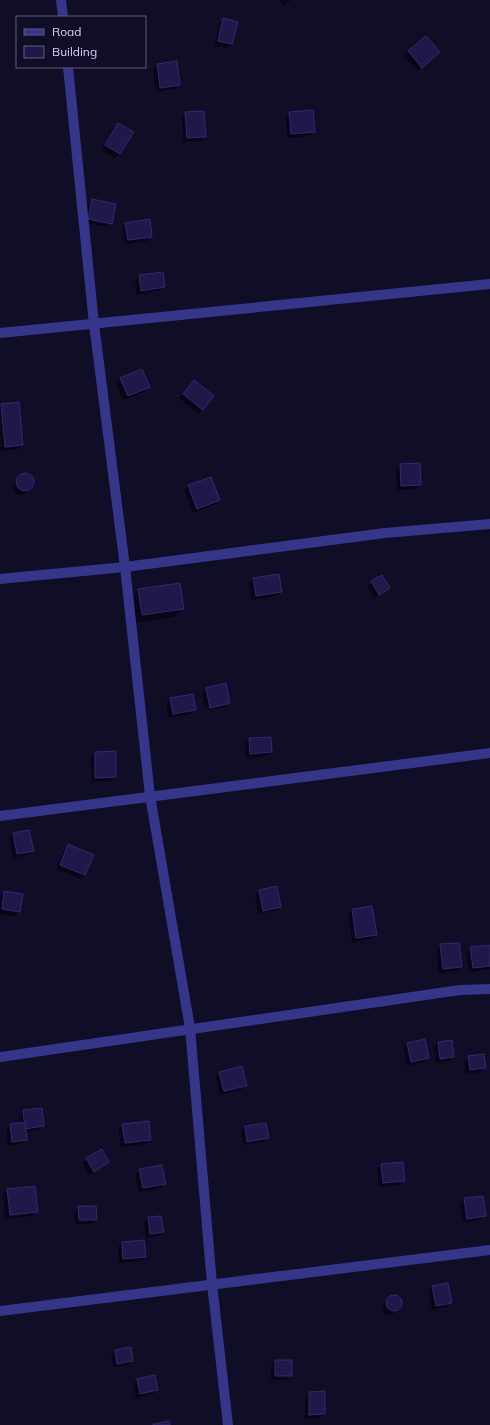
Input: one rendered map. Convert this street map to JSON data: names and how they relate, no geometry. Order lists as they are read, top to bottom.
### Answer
{
  "legend": ["Road", "Building"]
}
